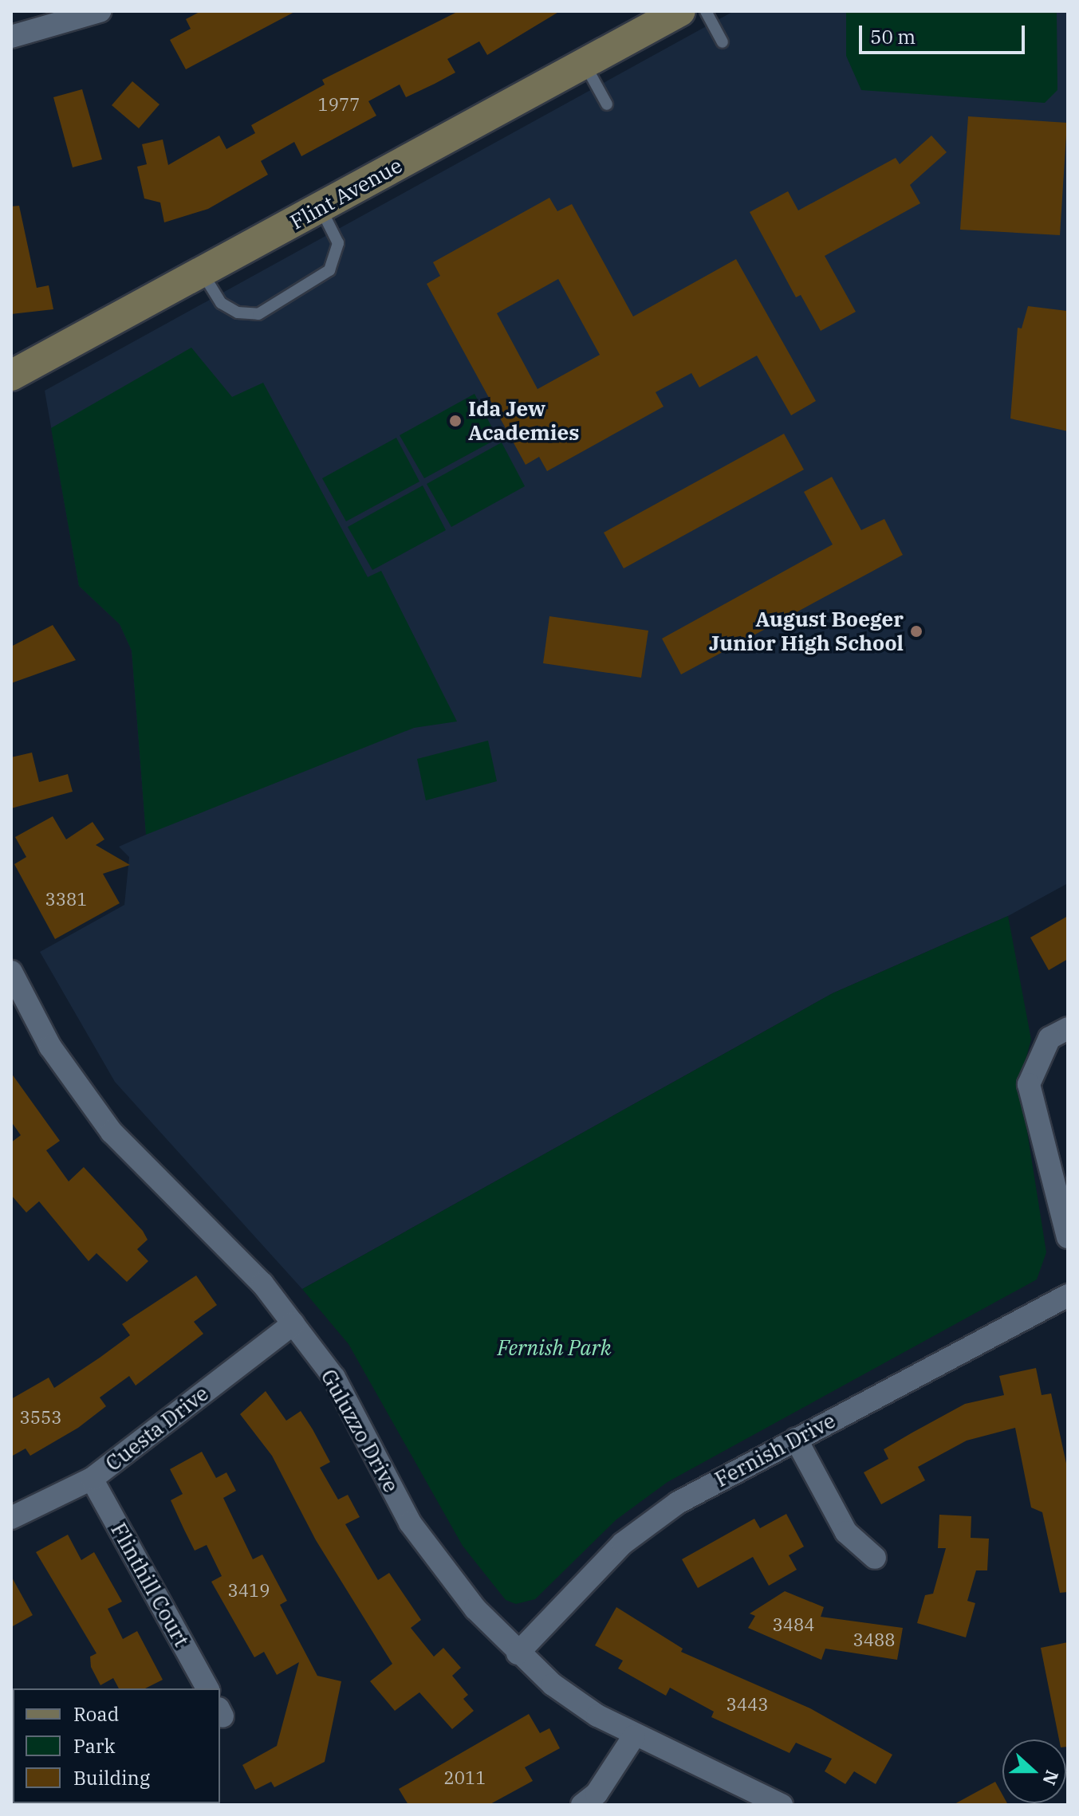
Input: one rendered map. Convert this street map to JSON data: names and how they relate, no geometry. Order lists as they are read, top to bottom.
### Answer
{
  "streets": {
    "street": [
      "Flint Avenue",
      "Cuesta Drive",
      "Guluzzo Drive",
      "Fernish Drive",
      "Flinthill Court"
    ]
  },
  "crossings": [
    ["Cuesta Drive", "Guluzzo Drive"],
    ["Cuesta Drive", "Flinthill Court"],
    ["Guluzzo Drive", "Fernish Drive"]
  ],
  "parks": ["Fernish Park"],
  "places": ["Ida Jew Academies", "August Boeger Junior High School"],
  "house_numbers": [
    "1977",
    "3381",
    "3553",
    "3419",
    "3484",
    "3488",
    "3443",
    "2011"
  ],
  "legend": ["Road", "Park", "Building"],
  "scale_bar": "50 m",
  "north": "right"
}
